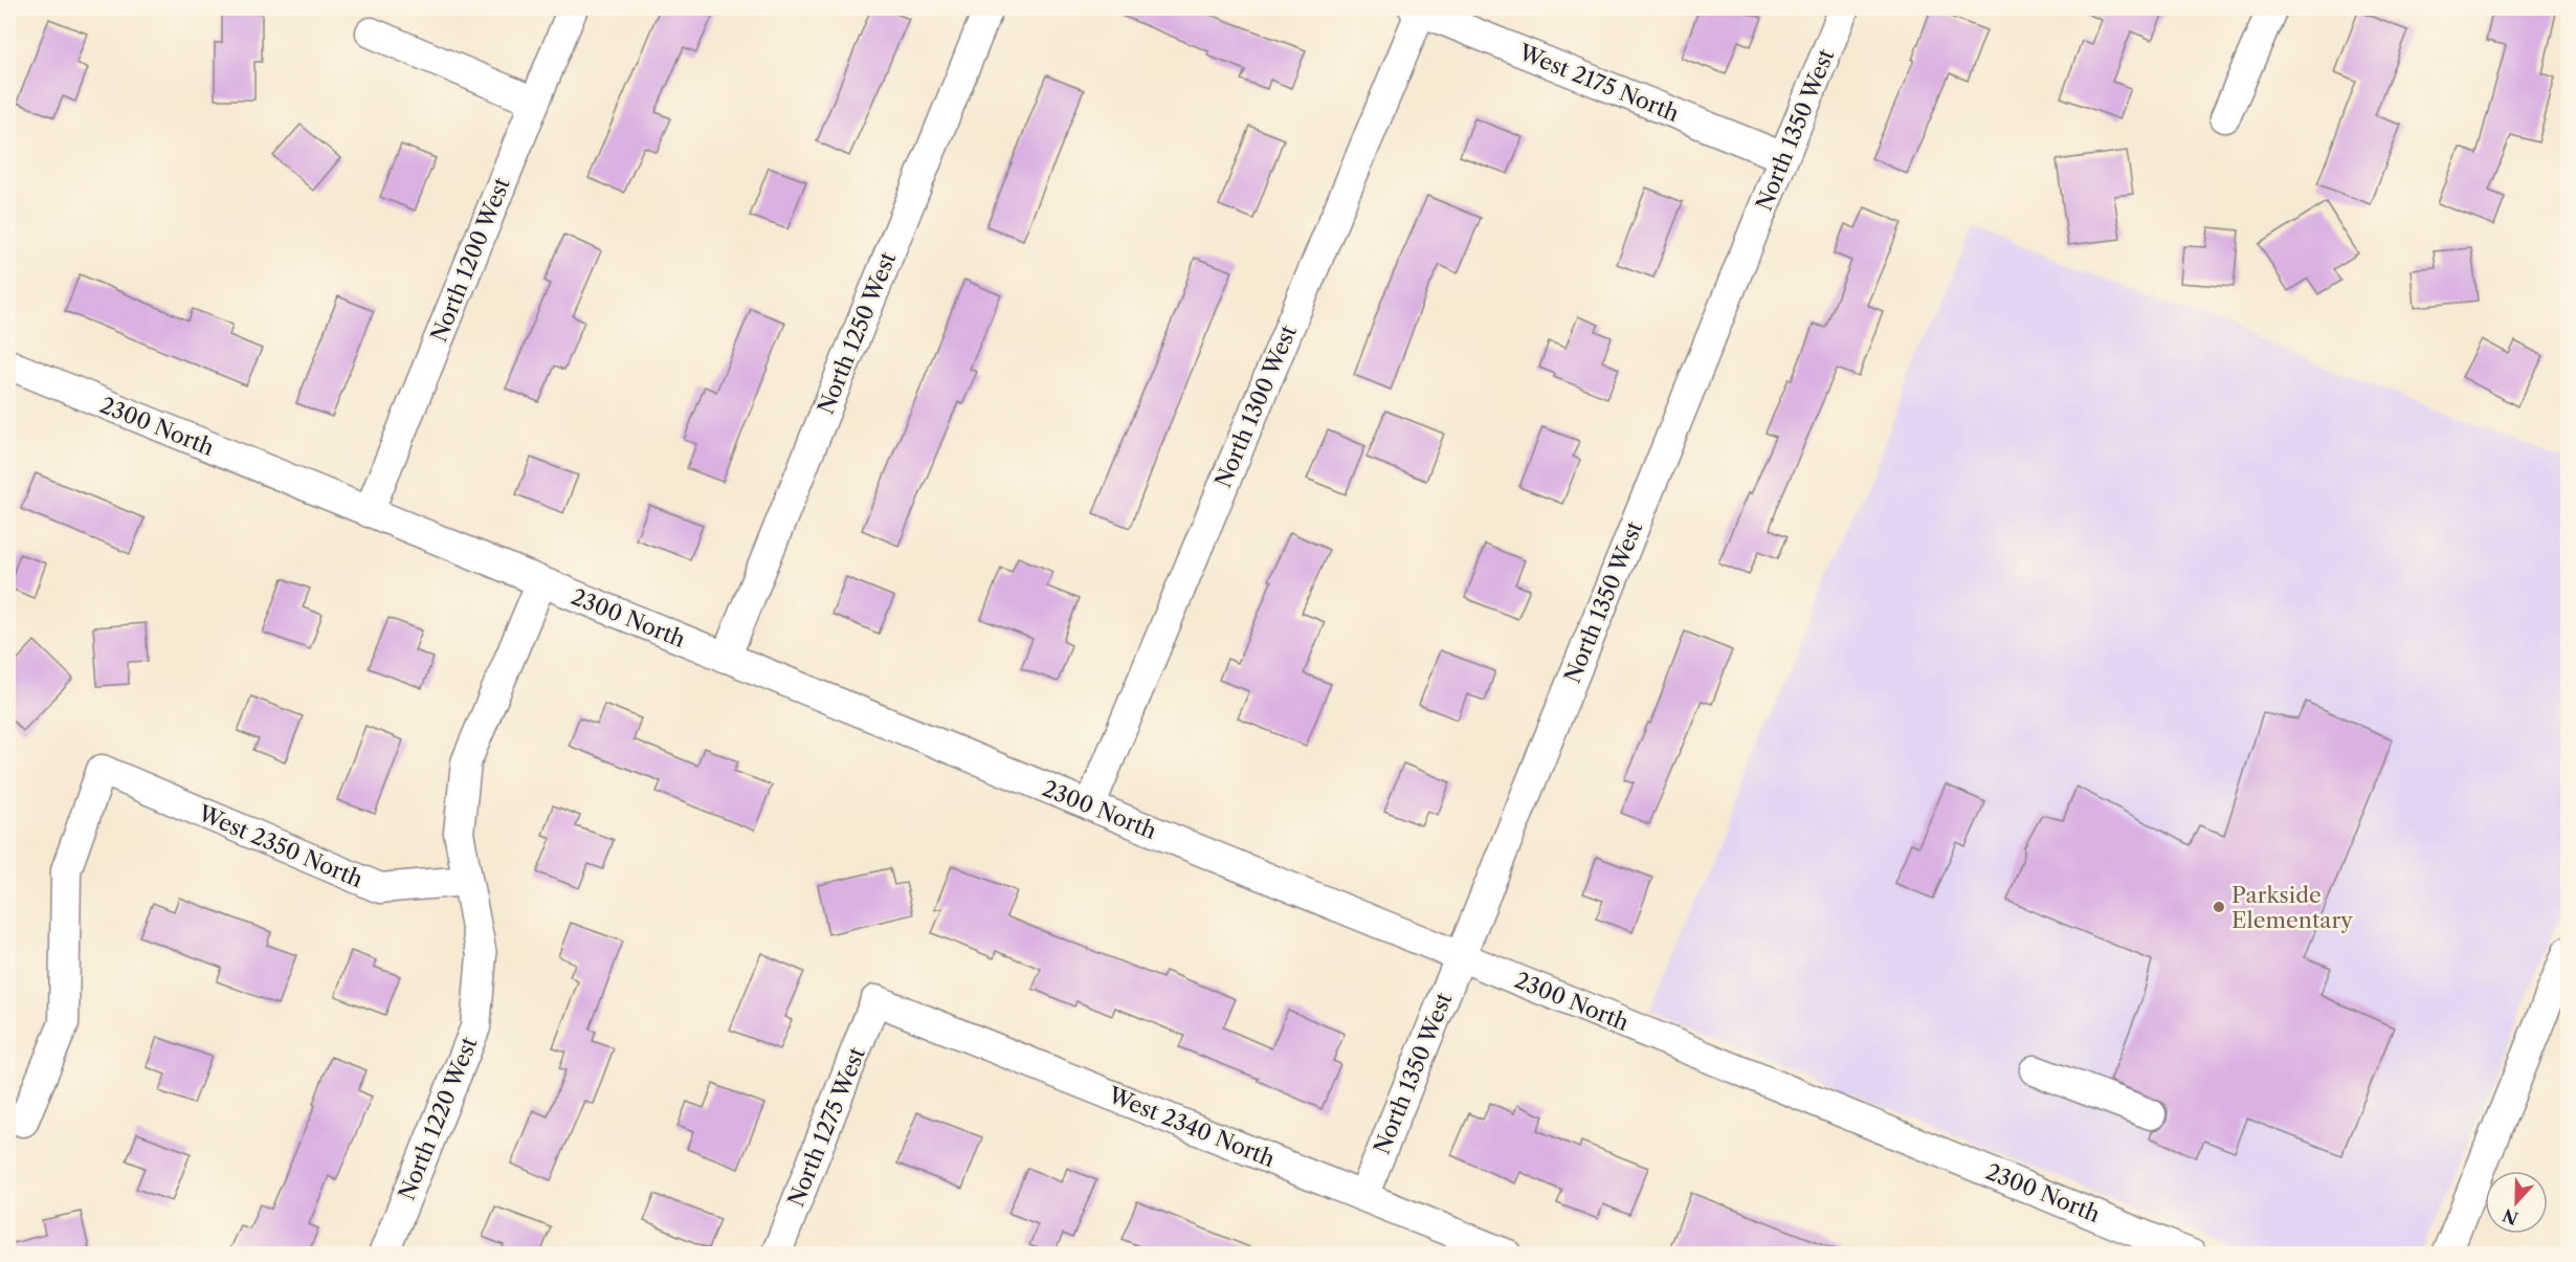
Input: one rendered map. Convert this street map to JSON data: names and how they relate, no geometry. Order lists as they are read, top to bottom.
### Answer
{
  "streets": {
    "street": [
      "West 2175 North",
      "North 1350 West",
      "North 1200 West",
      "North 1250 West",
      "North 1300 West",
      "2300 North",
      "West 2350 North",
      "North 1220 West",
      "North 1275 West",
      "West 2340 North"
    ]
  },
  "crossings": [
    ["West 2175 North", "North 1350 West"],
    ["West 2175 North", "North 1300 West"],
    ["North 1350 West", "2300 North"],
    ["North 1350 West", "West 2340 North"],
    ["North 1200 West", "2300 North"],
    ["North 1250 West", "2300 North"],
    ["North 1300 West", "2300 North"],
    ["2300 North", "North 1220 West"],
    ["West 2350 North", "North 1220 West"],
    ["North 1275 West", "West 2340 North"]
  ],
  "places": ["Parkside Elementary"],
  "north": "bottom"
}
